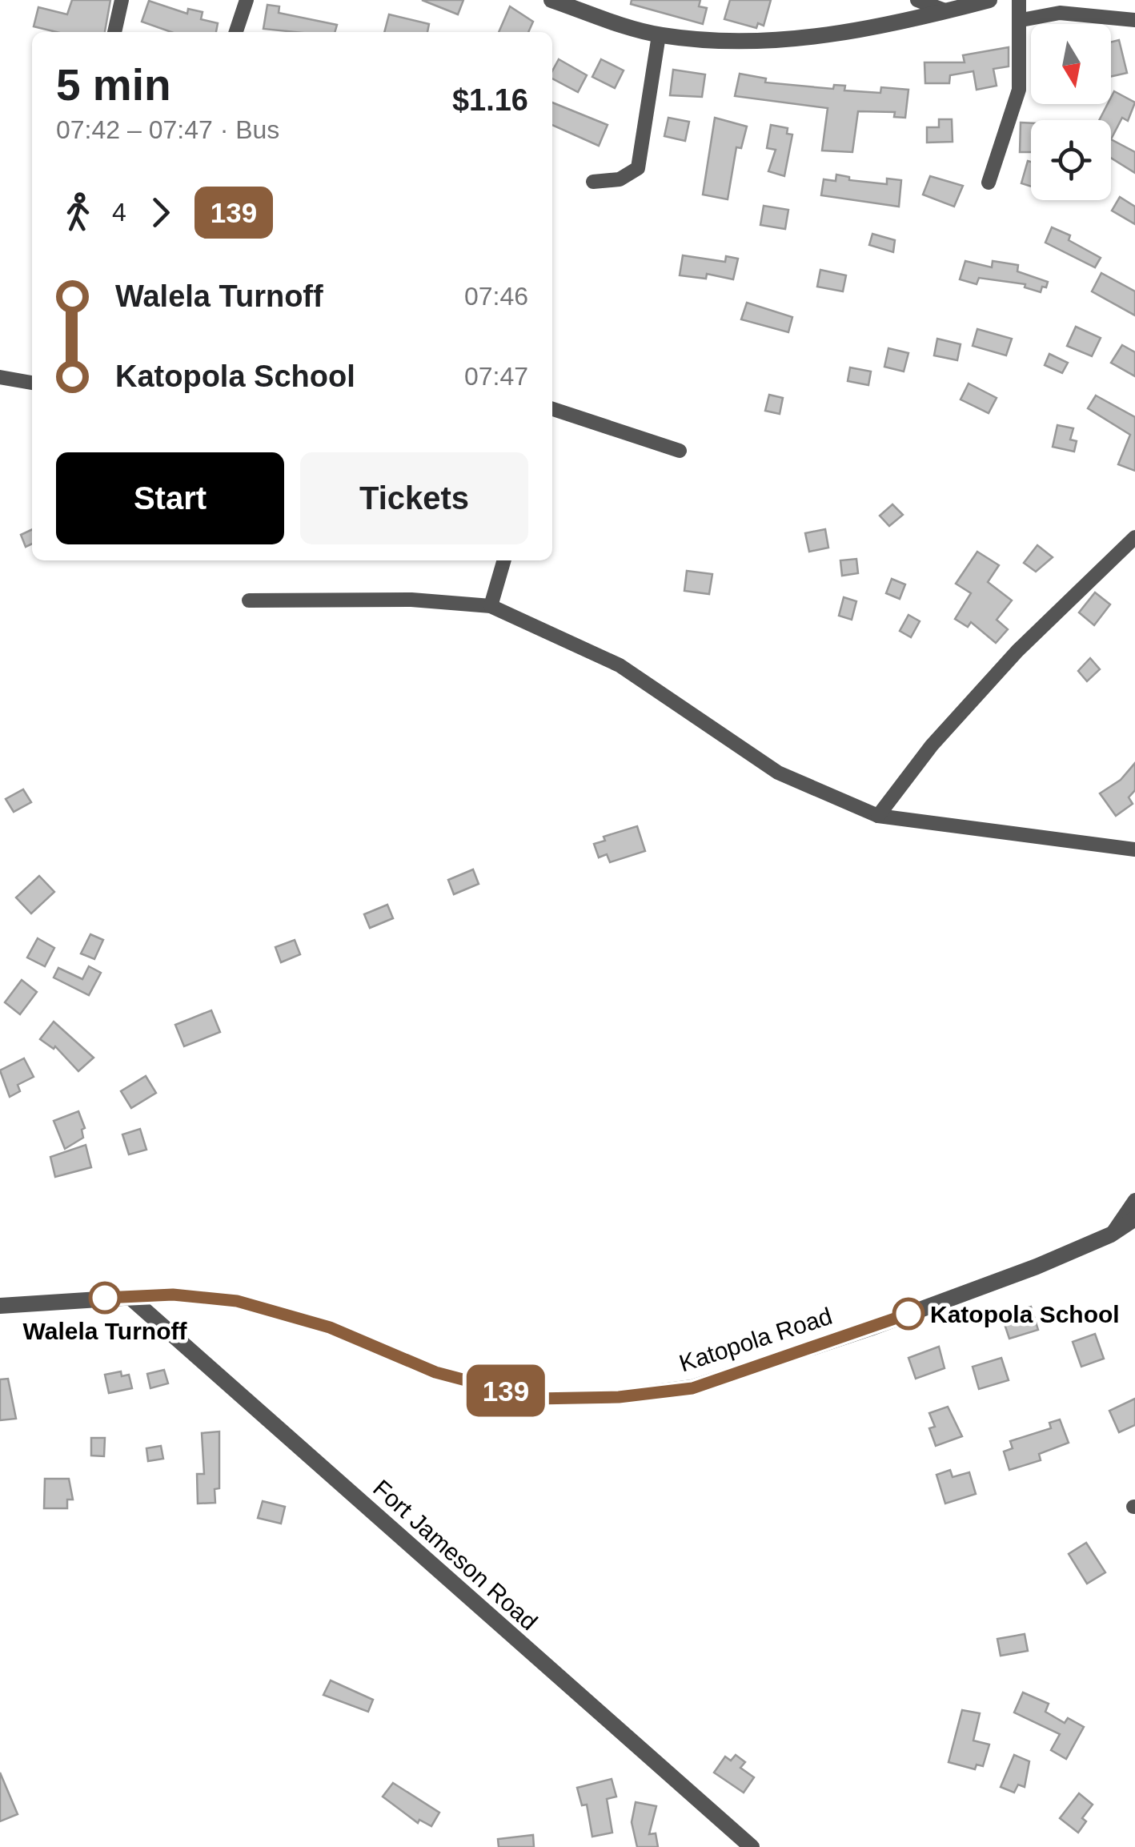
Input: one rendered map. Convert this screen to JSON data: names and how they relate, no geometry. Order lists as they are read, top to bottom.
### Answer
{
  "streets": {
    "street": ["Katopola Road", "Fort Jameson Road"]
  },
  "crossings": [
    ["Katopola Road", "Fort Jameson Road"]
  ],
  "places": ["Walela Turnoff", "Katopola School"],
  "lines": ["bus line 139"],
  "north": "bottom",
  "page": {
    "on_map": "139",
    "heading": ["5 min", "07:42 – 07:47 · Bus", "$1.16"],
    "legs": ["4", "139"],
    "list": [
      {
        "name": "Walela Turnoff",
        "value": "07:46"
      },
      {
        "name": "Katopola School",
        "value": "07:47"
      }
    ],
    "buttons": ["Start", "Tickets"]
  }
}
